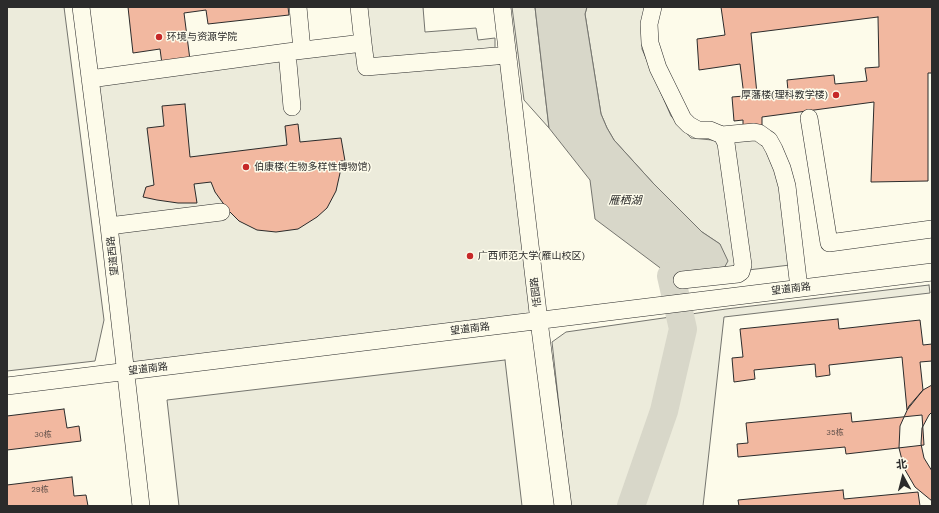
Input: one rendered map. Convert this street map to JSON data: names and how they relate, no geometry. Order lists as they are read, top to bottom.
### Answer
{
  "streets": {
    "street": ["望道西路", "望道南路", "恬园路"]
  },
  "crossings": [
    ["望道西路", "望道南路"],
    ["望道南路", "恬园路"]
  ],
  "water": ["雁栖湖"],
  "places": [
    "环境与资源学院",
    "厚藩楼(理科教学楼)",
    "伯康楼(生物多样性博物馆)",
    "广西师范大学(雁山校区)"
  ],
  "house_numbers": ["35栋", "30栋", "29栋"],
  "north": "top"
}
